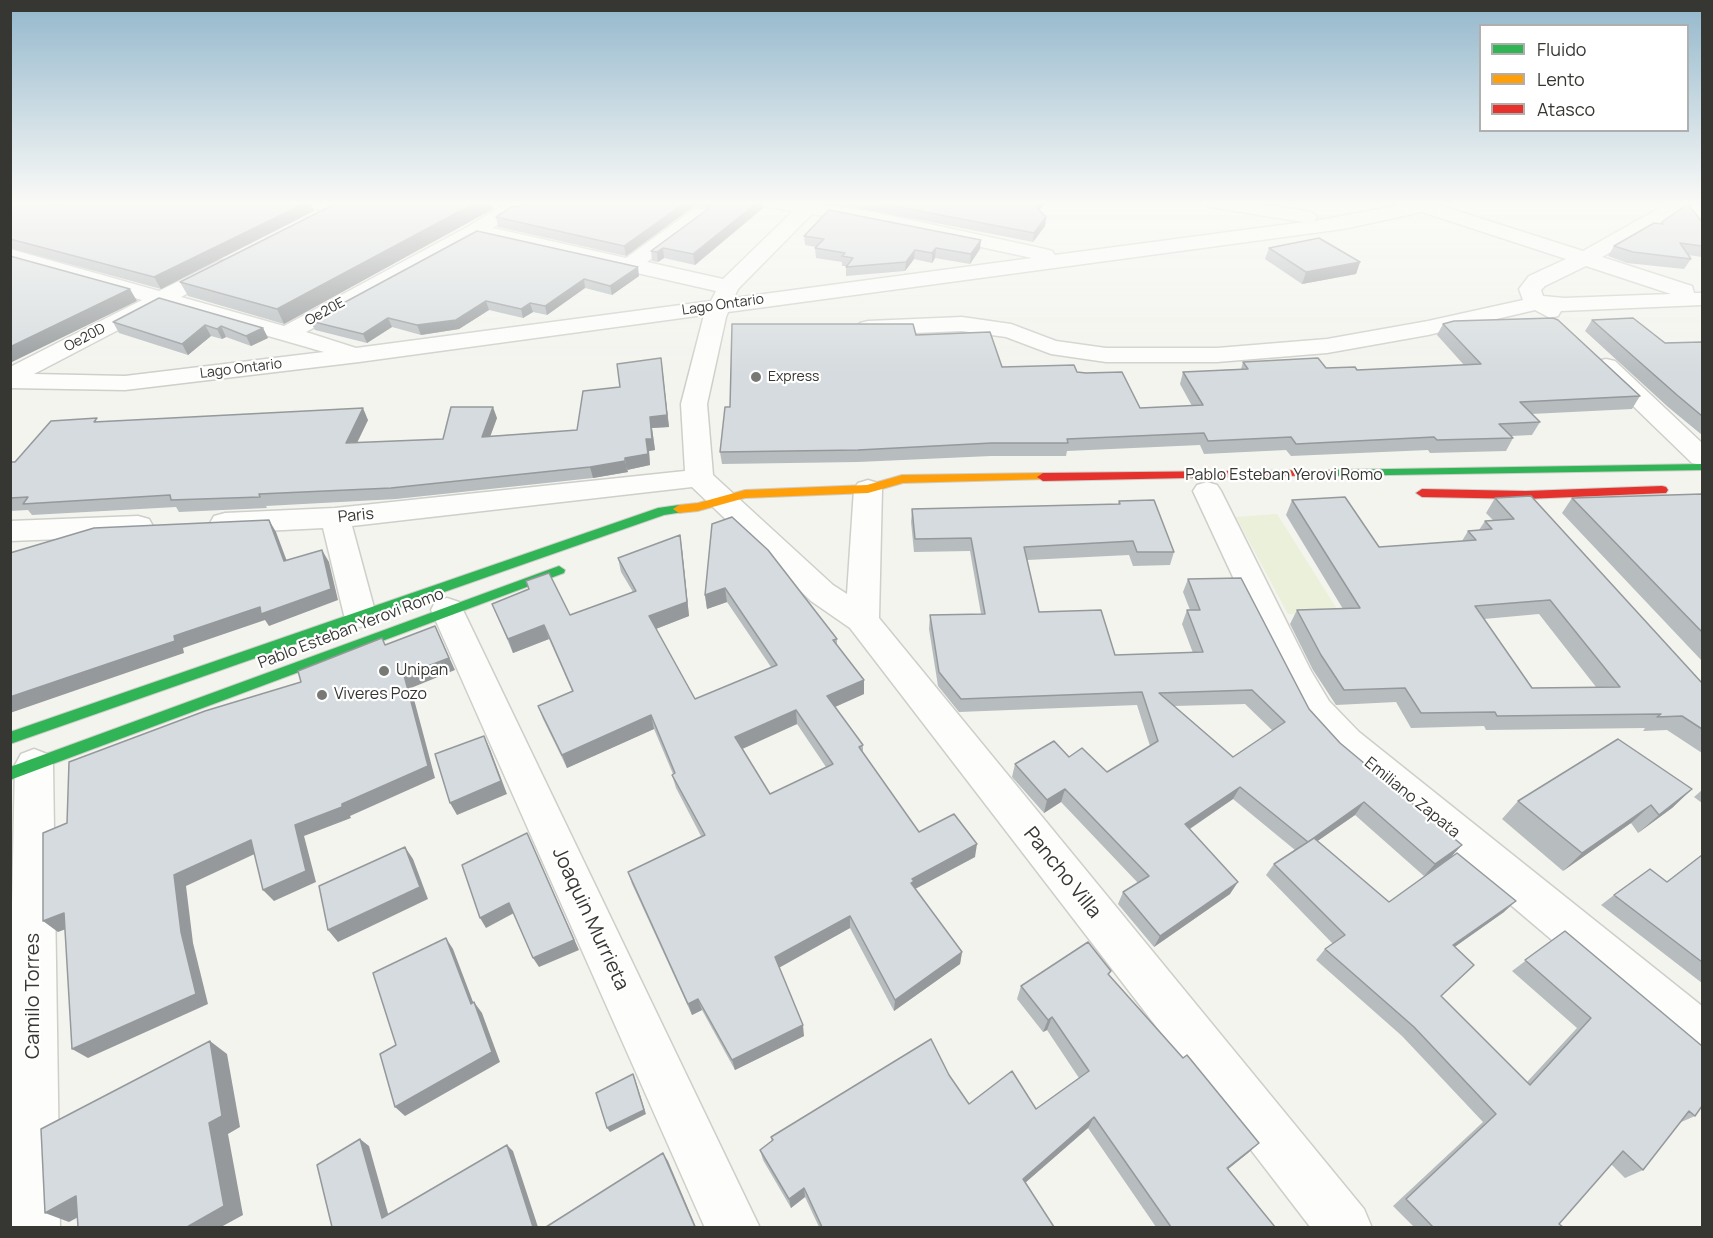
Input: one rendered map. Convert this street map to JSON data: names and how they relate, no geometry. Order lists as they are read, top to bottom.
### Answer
{
  "streets": {
    "street": [
      "Lago Ontario",
      "Oe20E",
      "Oe20D",
      "Pablo Esteban Yerovi Romo",
      "Paris",
      "Emiliano Zapata",
      "Pancho Villa",
      "Joaquin Murrieta",
      "Camilo Torres"
    ]
  },
  "crossings": [
    ["Lago Ontario", "Oe20D"],
    ["Pablo Esteban Yerovi Romo", "Pancho Villa"],
    ["Pablo Esteban Yerovi Romo", "Joaquin Murrieta"],
    ["Pablo Esteban Yerovi Romo", "Camilo Torres"],
    ["Paris", "Pancho Villa"]
  ],
  "places": ["Express", "Unipan", "Viveres Pozo"],
  "legend": ["Fluido", "Lento", "Atasco"]
}
